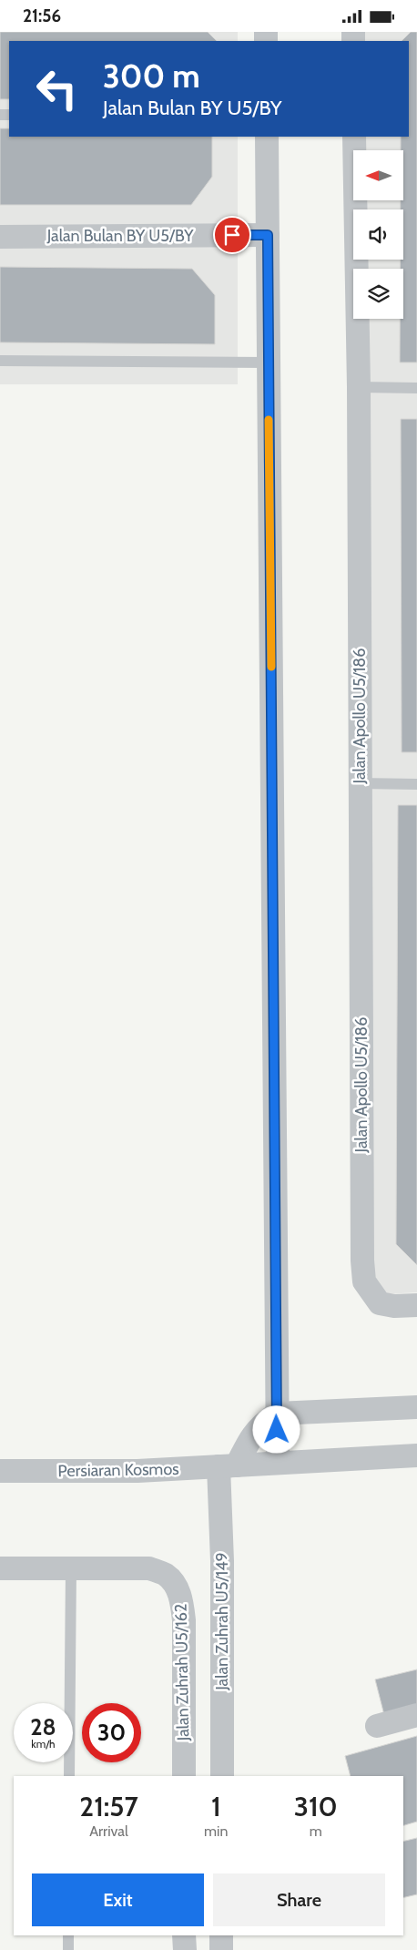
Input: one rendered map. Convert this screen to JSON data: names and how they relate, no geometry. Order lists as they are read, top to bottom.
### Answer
{
  "streets": {
    "street": [
      "Jalan Bulan BY U5/BY",
      "Jalan Apollo U5/186",
      "Persiaran Kosmos",
      "Jalan Zuhrah U5/149",
      "Jalan Zuhrah U5/162"
    ]
  },
  "crossings": [
    ["Persiaran Kosmos", "Jalan Zuhrah U5/149"]
  ],
  "north": "left",
  "page": {
    "status": "21:56",
    "turn": ["300 m", "Jalan Bulan BY U5/BY"],
    "speed": "28 km/h",
    "limit": "30",
    "eta": [
      "21:57",
      "Arrival",
      "1",
      "min",
      "310",
      "m"
    ],
    "buttons": ["Exit", "Share"]
  }
}
